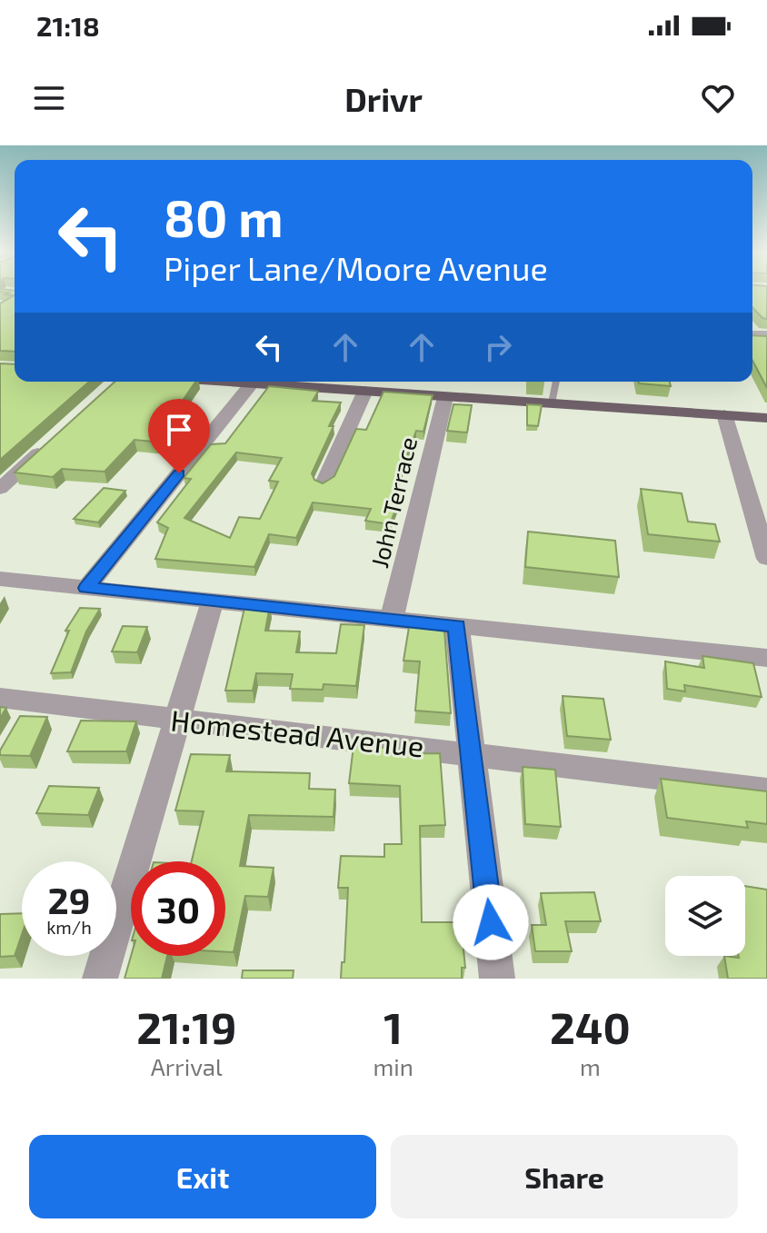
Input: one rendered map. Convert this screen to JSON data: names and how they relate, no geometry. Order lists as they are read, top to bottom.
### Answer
{
  "streets": {
    "street": ["John Terrace", "Homestead Avenue"]
  },
  "page": {
    "status": "21:18",
    "header": "Drivr",
    "turn": ["80 m", "Piper Lane/Moore Avenue"],
    "speed": "29 km/h",
    "limit": "30",
    "eta": [
      "21:19",
      "Arrival",
      "1",
      "min",
      "240",
      "m"
    ],
    "buttons": ["Exit", "Share"]
  }
}
